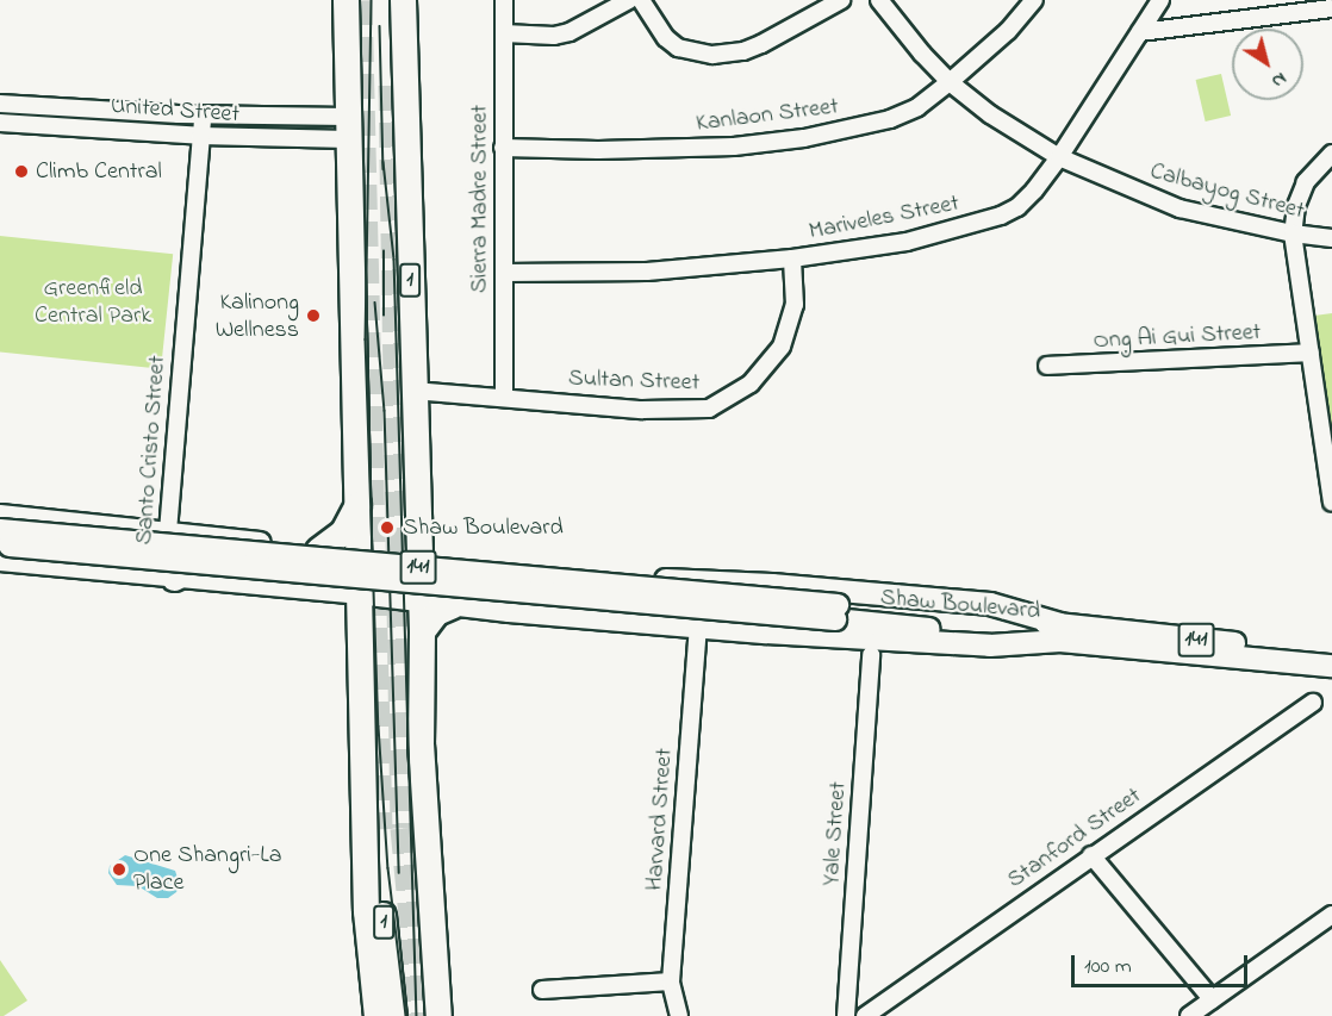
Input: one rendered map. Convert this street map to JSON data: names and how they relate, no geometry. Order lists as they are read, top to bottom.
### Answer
{
  "streets": {
    "highway": ["1"],
    "main road": ["141", "Shaw Boulevard"],
    "street": [
      "United Street",
      "Kanlaon Street",
      "Calbayog Street",
      "Sierra Madre Street",
      "Mariveles Street",
      "Ong Ai Gui Street",
      "Sultan Street",
      "Santo Cristo Street",
      "Harvard Street",
      "Yale Street",
      "Stanford Street"
    ]
  },
  "crossings": [
    ["United Street", "1"],
    ["United Street", "Santo Cristo Street"],
    ["Kanlaon Street", "Calbayog Street"],
    ["Kanlaon Street", "Sierra Madre Street"],
    ["Calbayog Street", "Mariveles Street"],
    ["Sierra Madre Street", "Mariveles Street"],
    ["Sierra Madre Street", "Sultan Street"],
    ["Mariveles Street", "Sultan Street"],
    ["1", "Sultan Street"],
    ["1", "141"],
    ["Santo Cristo Street", "141"],
    ["Shaw Boulevard", "Harvard Street"]
  ],
  "parks": ["Greenfield Central Park"],
  "places": [
    "Climb Central",
    "Kalinong Wellness",
    "Shaw Boulevard",
    "One Shangri-La Place"
  ],
  "scale_bar": "100 m",
  "north": "bottom right"
}
